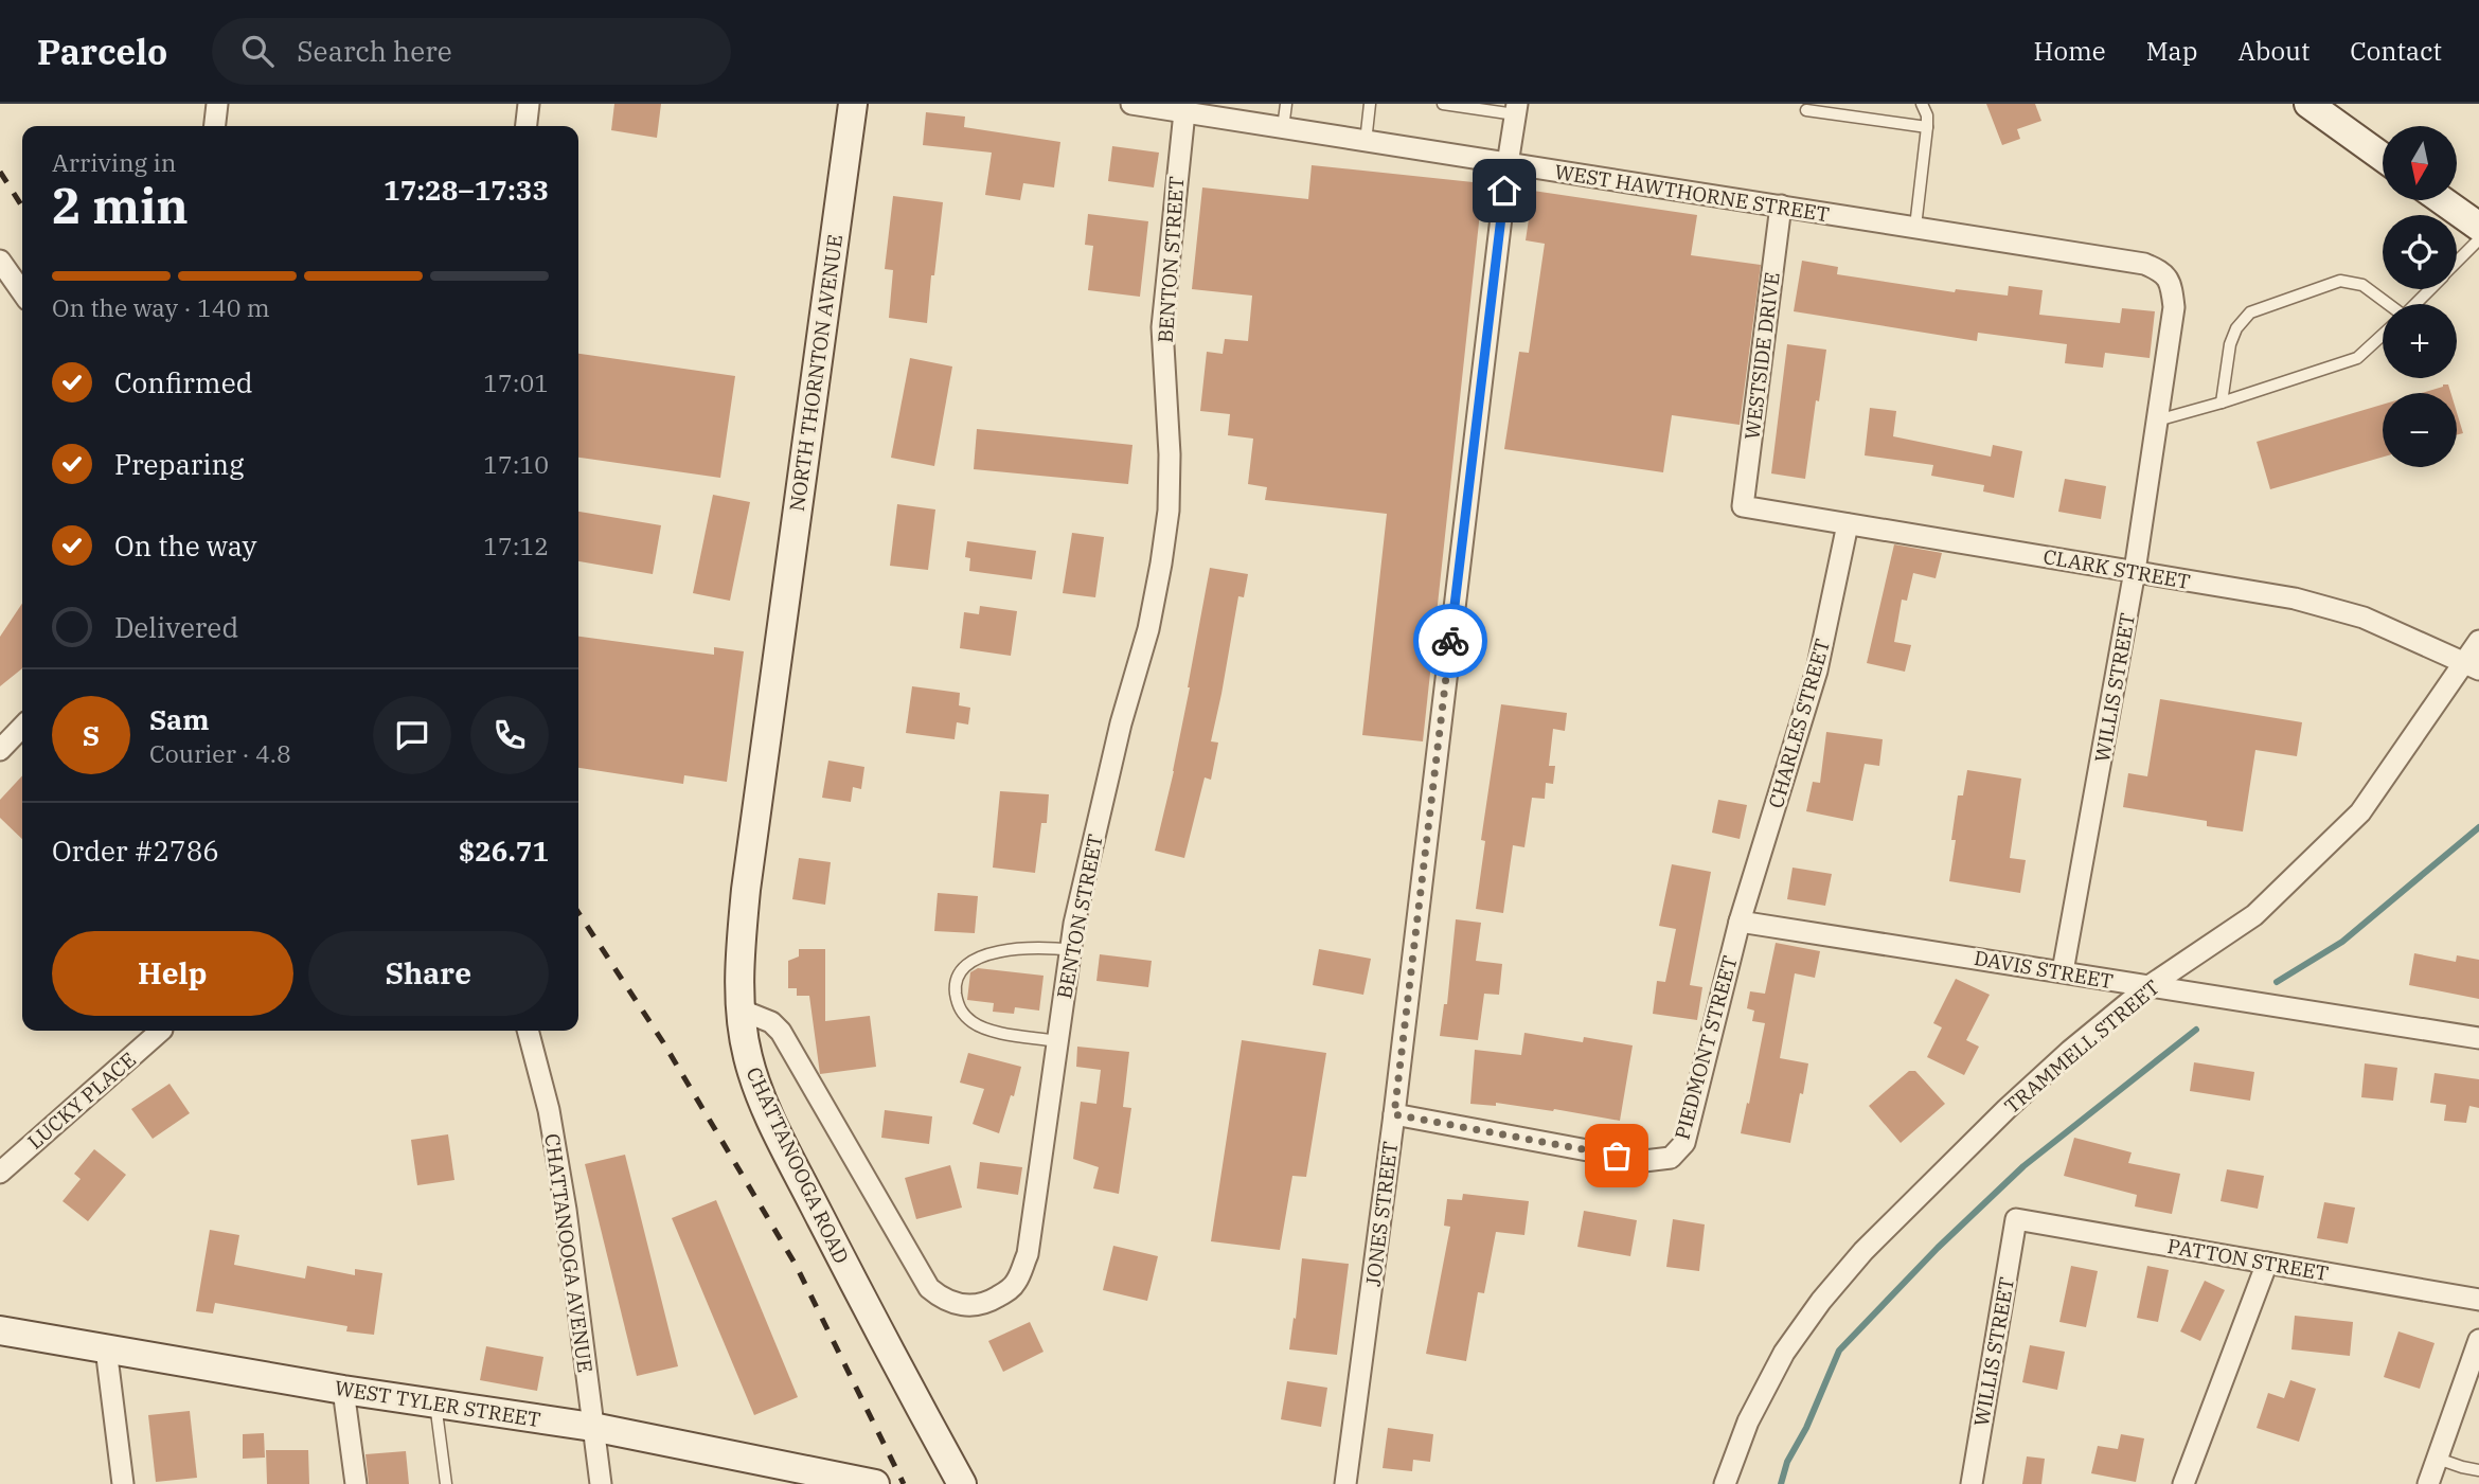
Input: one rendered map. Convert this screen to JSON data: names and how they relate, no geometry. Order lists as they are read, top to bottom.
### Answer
{
  "streets": {
    "main road": ["NORTH THORNTON AVENUE", "CHATTANOOGA ROAD", "WEST TYLER STREET"],
    "street": [
      "WEST HAWTHORNE STREET",
      "BENTON STREET",
      "WESTSIDE DRIVE",
      "CLARK STREET",
      "WILLIS STREET",
      "CHARLES STREET",
      "DAVIS STREET",
      "TRAMMELL STREET",
      "PIEDMONT STREET",
      "LUCKY PLACE",
      "JONES STREET",
      "CHATTANOOGA AVENUE",
      "PATTON STREET"
    ]
  },
  "crossings": [
    ["WEST HAWTHORNE STREET", "BENTON STREET"],
    ["WEST HAWTHORNE STREET", "WESTSIDE DRIVE"],
    ["WEST HAWTHORNE STREET", "WILLIS STREET"],
    ["WEST HAWTHORNE STREET", "JONES STREET"],
    ["BENTON STREET", "CHATTANOOGA ROAD"],
    ["WESTSIDE DRIVE", "CLARK STREET"],
    ["NORTH THORNTON AVENUE", "CHATTANOOGA ROAD"],
    ["CLARK STREET", "WILLIS STREET"],
    ["CLARK STREET", "CHARLES STREET"],
    ["CLARK STREET", "TRAMMELL STREET"],
    ["WILLIS STREET", "DAVIS STREET"],
    ["WILLIS STREET", "PATTON STREET"],
    ["CHARLES STREET", "DAVIS STREET"],
    ["CHARLES STREET", "PIEDMONT STREET"],
    ["DAVIS STREET", "TRAMMELL STREET"],
    ["DAVIS STREET", "PIEDMONT STREET"],
    ["PIEDMONT STREET", "JONES STREET"],
    ["CHATTANOOGA AVENUE", "WEST TYLER STREET"]
  ],
  "north": "bottom",
  "page": {
    "header": "Parcelo",
    "search": "Search here",
    "nav": [
      "Home",
      "Map",
      "About",
      "Contact"
    ],
    "map_buttons": ["+", "−"],
    "heading": ["2 min", "Arriving in", "17:28–17:33"],
    "panel": [
      "Sam",
      "Courier · 4.8",
      "Order #2786",
      "$26.71"
    ],
    "bar": "On the way · 140 m",
    "list": [
      ["Confirmed", "17:01"],
      ["Preparing", "17:10"],
      ["On the way", "17:12"],
      "Delivered"
    ],
    "round": "S",
    "buttons": ["Help", "Share"]
  }
}
